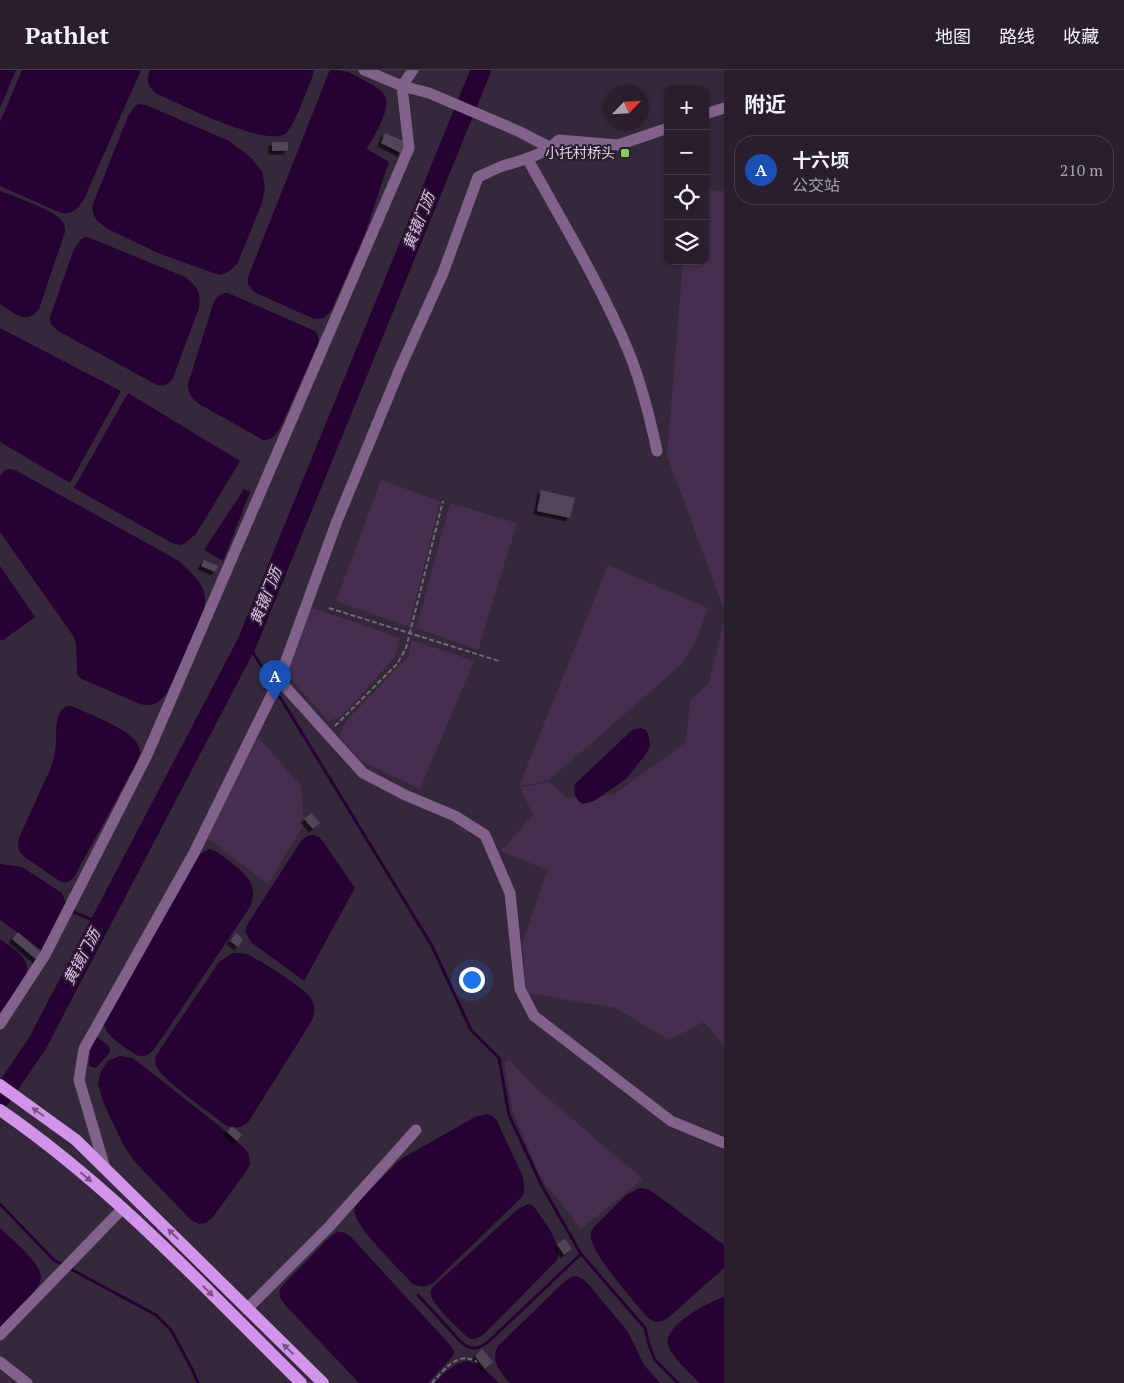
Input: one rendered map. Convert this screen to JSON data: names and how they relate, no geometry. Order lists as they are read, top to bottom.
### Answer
{
  "water": ["黄镜门沥"],
  "places": {
    "transit": ["小托村桥头"]
  },
  "north": "top right",
  "page": {
    "header": "Pathlet",
    "nav": ["地图", "路线", "收藏"],
    "heading": "附近",
    "map_buttons": ["+", "−"],
    "list": [
      {
        "mark": "A",
        "name": "十六顷",
        "note": "公交站",
        "value": "210 m"
      }
    ],
    "pins": "A"
  }
}
